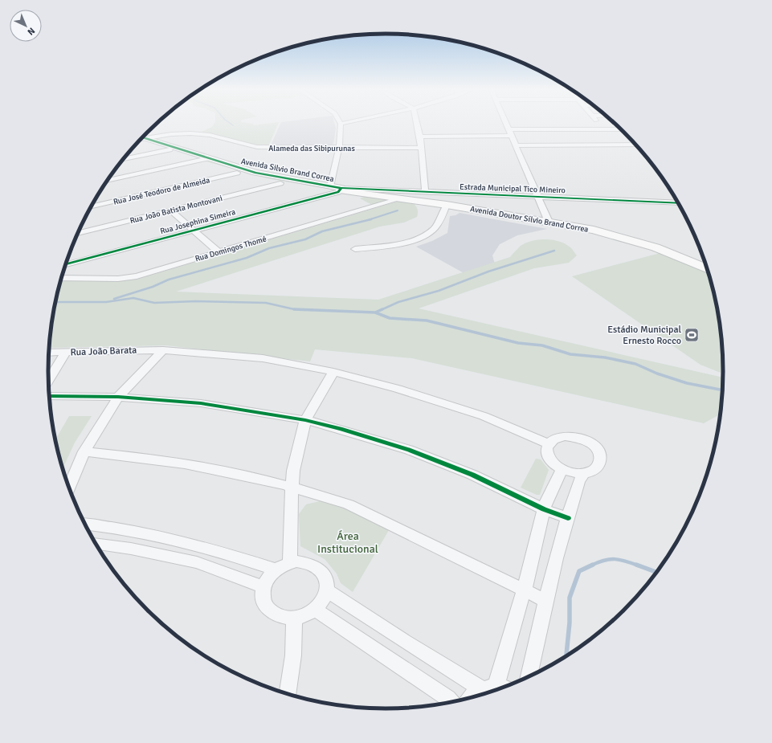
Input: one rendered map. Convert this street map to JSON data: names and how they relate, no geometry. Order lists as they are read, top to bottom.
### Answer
{
  "streets": {
    "main road": ["Avenida Silvio Brand Correa", "Avenida Doutor Sílvio Brand Correa"],
    "street": [
      "Alameda das Sibipurunas",
      "Estrada Municipal Tico Mineiro",
      "Rua José Teodoro de Almeida",
      "Rua João Batista Montovani",
      "Rua Josephina Simeira",
      "Rua Domingos Thomé",
      "Rua João Barata"
    ]
  },
  "crossings": [
    ["Avenida Silvio Brand Correa", "Estrada Municipal Tico Mineiro"],
    ["Avenida Silvio Brand Correa", "Rua José Teodoro de Almeida"],
    ["Avenida Silvio Brand Correa", "Rua João Batista Montovani"],
    ["Avenida Silvio Brand Correa", "Avenida Doutor Sílvio Brand Correa"],
    ["Avenida Silvio Brand Correa", "Rua Josephina Simeira"],
    ["Estrada Municipal Tico Mineiro", "Avenida Doutor Sílvio Brand Correa"],
    ["Estrada Municipal Tico Mineiro", "Rua Josephina Simeira"],
    ["Avenida Doutor Sílvio Brand Correa", "Rua Josephina Simeira"],
    ["Avenida Doutor Sílvio Brand Correa", "Rua Domingos Thomé"]
  ],
  "parks": ["Área Institucional"],
  "places": {
    "sports": ["Estádio Municipal Ernesto Rocco"]
  },
  "north": "bottom right"
}
